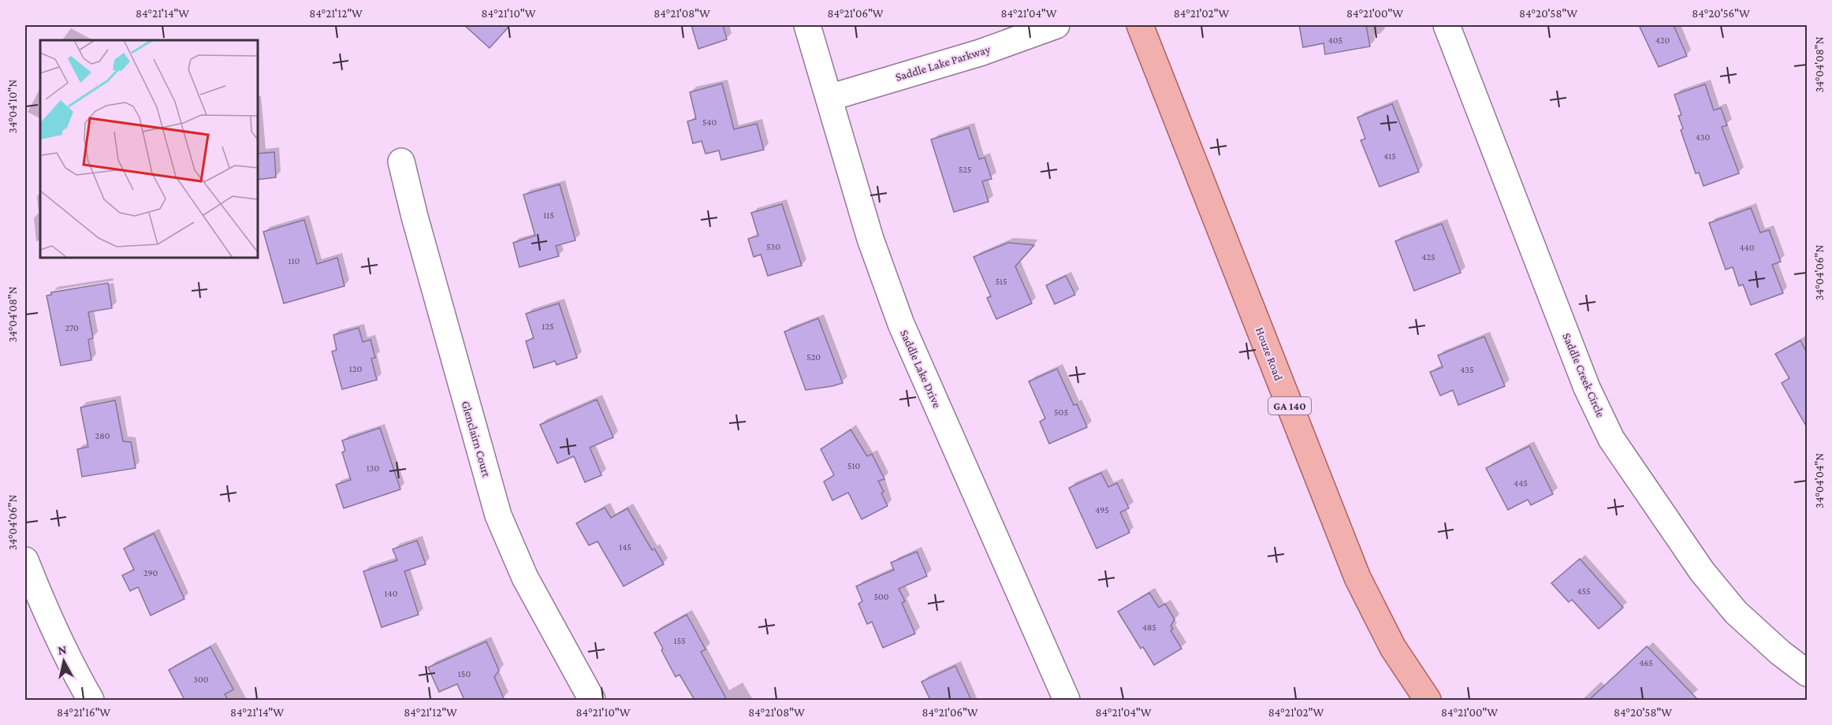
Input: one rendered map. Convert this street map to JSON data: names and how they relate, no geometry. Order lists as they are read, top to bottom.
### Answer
{
  "streets": {
    "main road": ["Houze Road", "GA 140"],
    "street": [
      "Saddle Lake Parkway",
      "Saddle Lake Drive",
      "Saddle Creek Circle",
      "Glenclairn Court"
    ]
  },
  "crossings": [
    ["Saddle Lake Parkway", "Saddle Lake Drive"]
  ],
  "house_numbers": [
    "405",
    "420",
    "540",
    "430",
    "415",
    "525",
    "115",
    "530",
    "440",
    "425",
    "110",
    "515",
    "125",
    "270",
    "520",
    "120",
    "435",
    "505",
    "280",
    "510",
    "130",
    "445",
    "495",
    "145",
    "290",
    "455",
    "140",
    "500",
    "485",
    "155",
    "465",
    "150",
    "300"
  ],
  "north": "top",
  "coordinates": [
    "84°21'14\"W",
    "84°21'12\"W",
    "84°21'10\"W",
    "84°21'08\"W",
    "84°21'06\"W",
    "84°21'04\"W",
    "84°21'02\"W",
    "84°21'00\"W",
    "84°20'58\"W",
    "84°20'56\"W",
    "34°04'08\"N",
    "34°04'10\"N",
    "34°04'06\"N",
    "34°04'04\"N",
    "84°21'16\"W"
  ]
}
